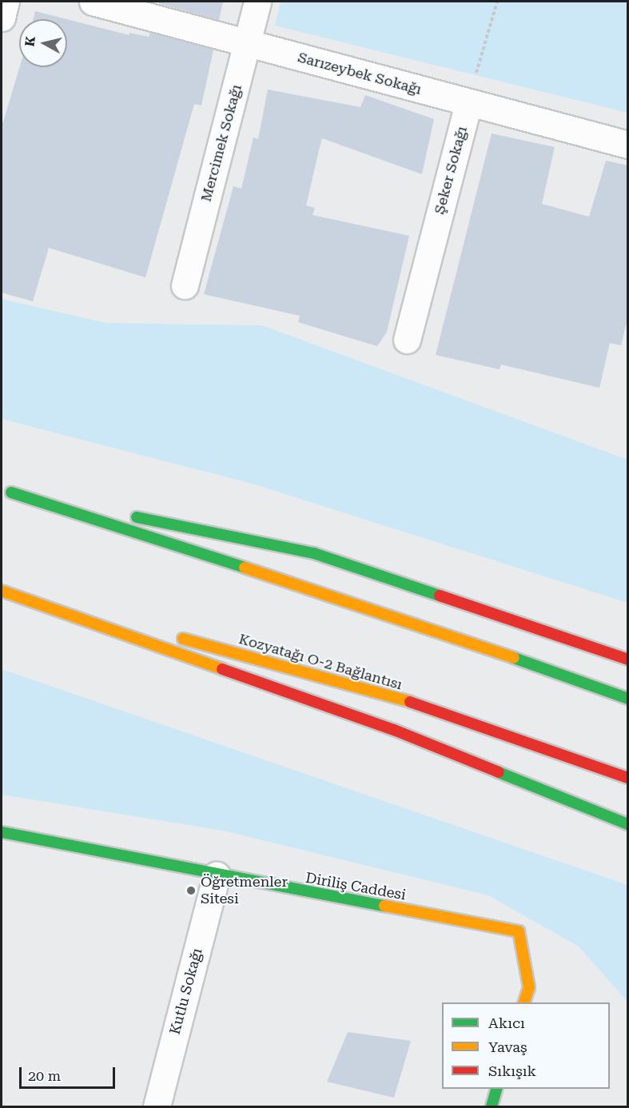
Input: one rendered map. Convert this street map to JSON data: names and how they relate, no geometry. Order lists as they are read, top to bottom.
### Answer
{
  "streets": {
    "main road": ["Kozyatağı O-2 Bağlantısı", "Diriliş Caddesi"],
    "street": [
      "Sarızeybek Sokağı",
      "Mercimek Sokağı",
      "Şeker Sokağı",
      "Kutlu Sokağı"
    ]
  },
  "crossings": [
    ["Sarızeybek Sokağı", "Mercimek Sokağı"],
    ["Sarızeybek Sokağı", "Şeker Sokağı"],
    ["Diriliş Caddesi", "Kutlu Sokağı"]
  ],
  "places": ["Öğretmenler Sitesi"],
  "legend": ["Akıcı", "Yavaş", "Sıkışık"],
  "scale_bar": "20 m",
  "north": "left"
}
